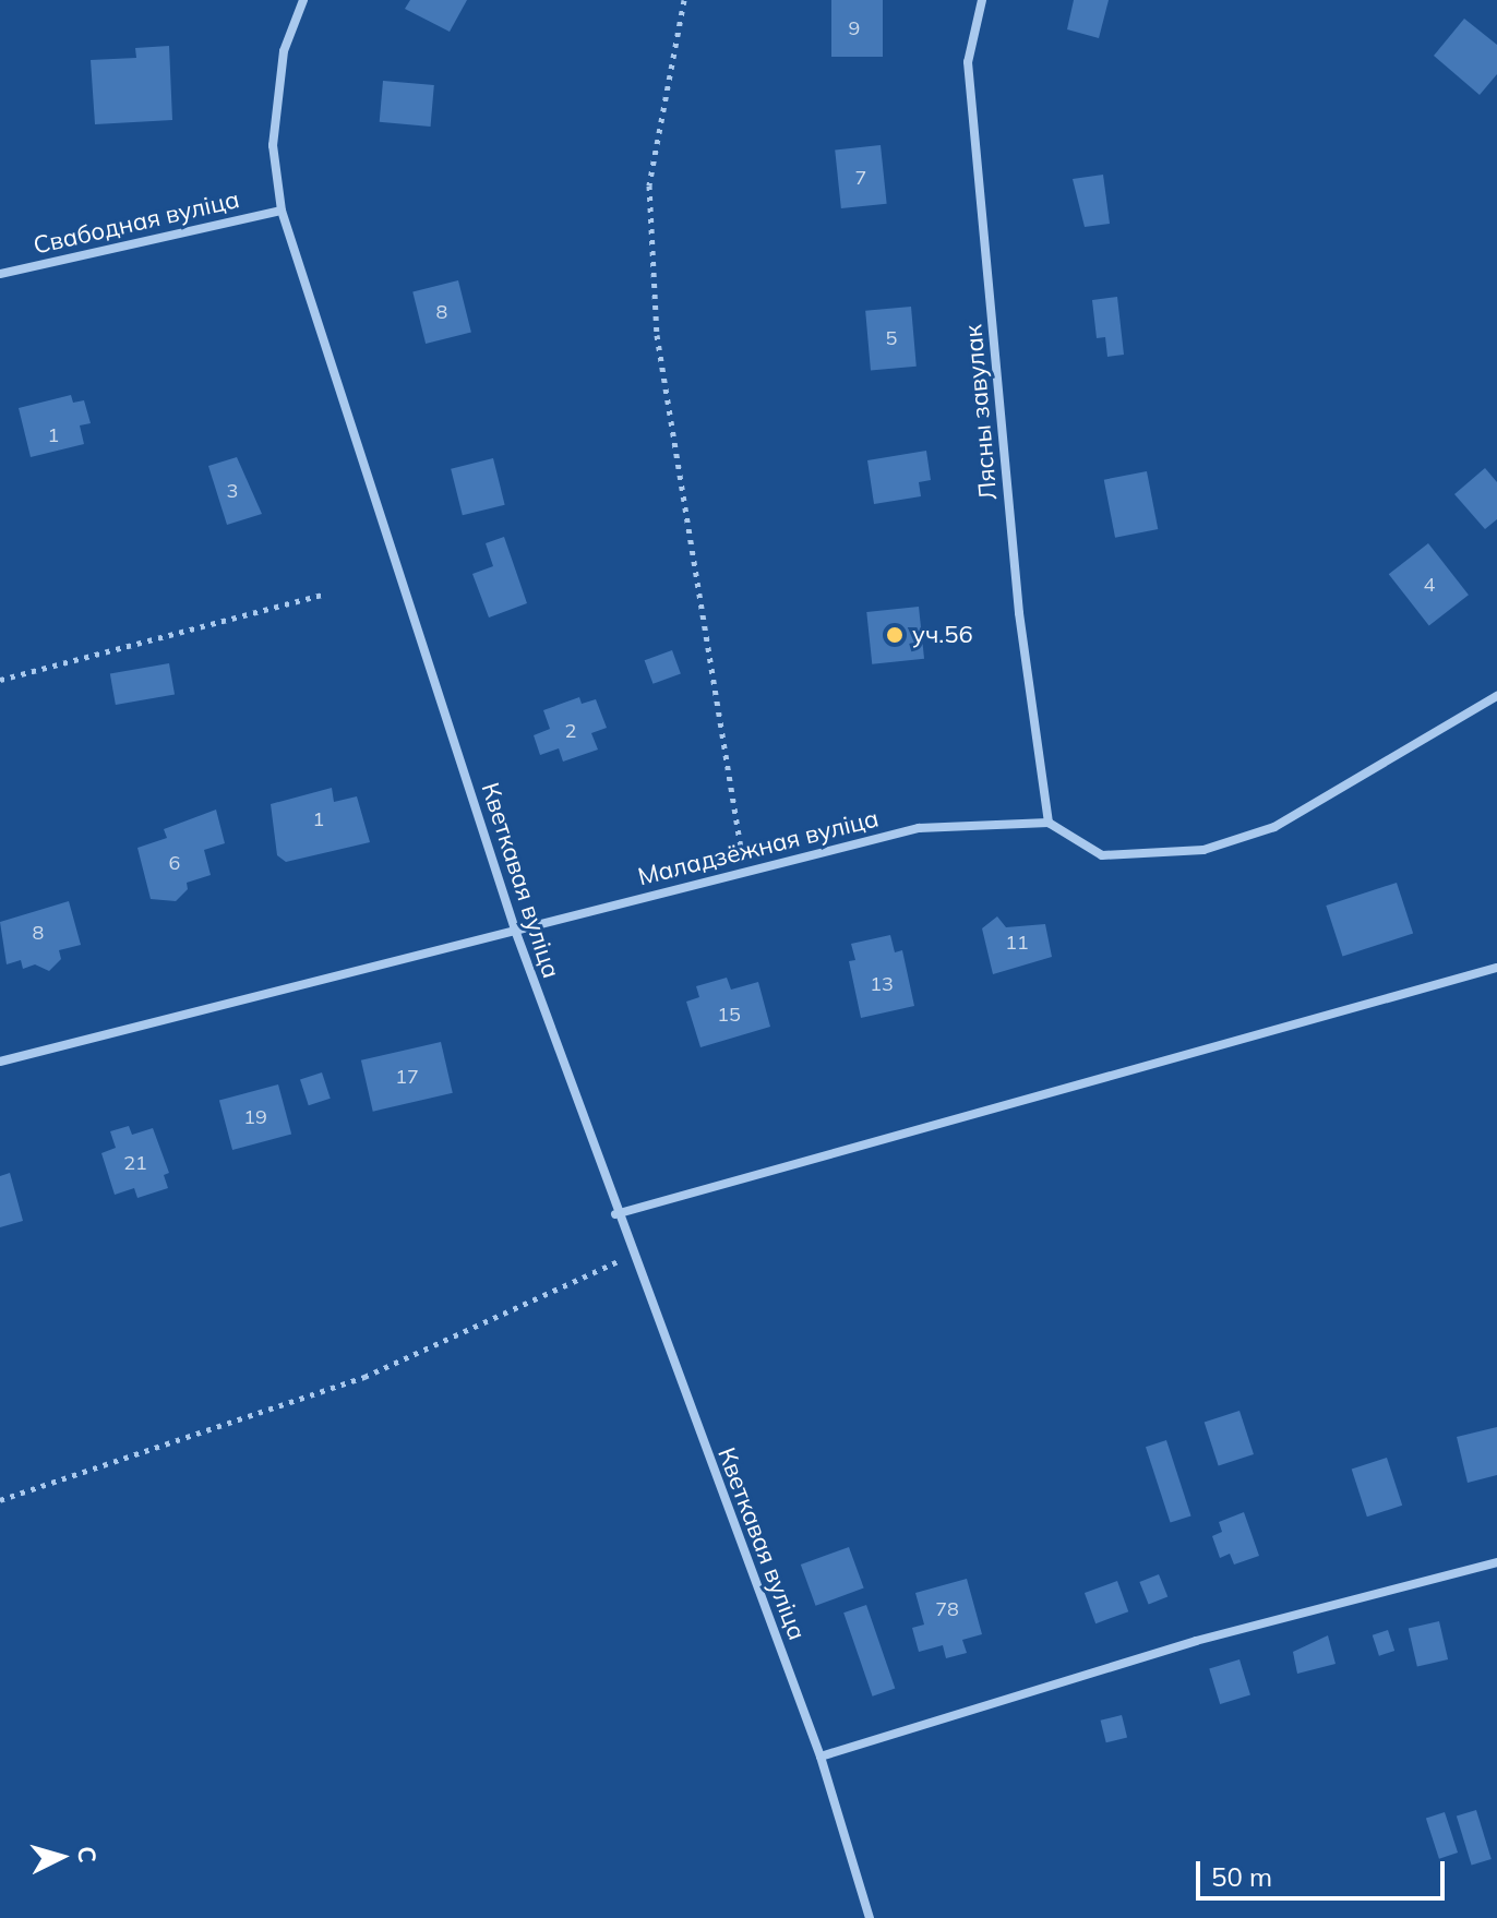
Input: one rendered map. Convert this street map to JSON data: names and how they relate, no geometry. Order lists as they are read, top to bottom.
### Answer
{
  "streets": {
    "street": [
      "Свабодная вуліца",
      "Лясны завулак",
      "Маладзёжная вуліца",
      "Кветкавая вуліца"
    ]
  },
  "crossings": [
    ["Свабодная вуліца", "Кветкавая вуліца"],
    ["Лясны завулак", "Маладзёжная вуліца"],
    ["Маладзёжная вуліца", "Кветкавая вуліца"]
  ],
  "places": ["уч.56"],
  "house_numbers": [
    "9",
    "7",
    "8",
    "5",
    "1",
    "3",
    "4",
    "2",
    "1",
    "6",
    "8",
    "11",
    "13",
    "15",
    "17",
    "19",
    "21",
    "78"
  ],
  "scale_bar": "50 m",
  "north": "right"
}
